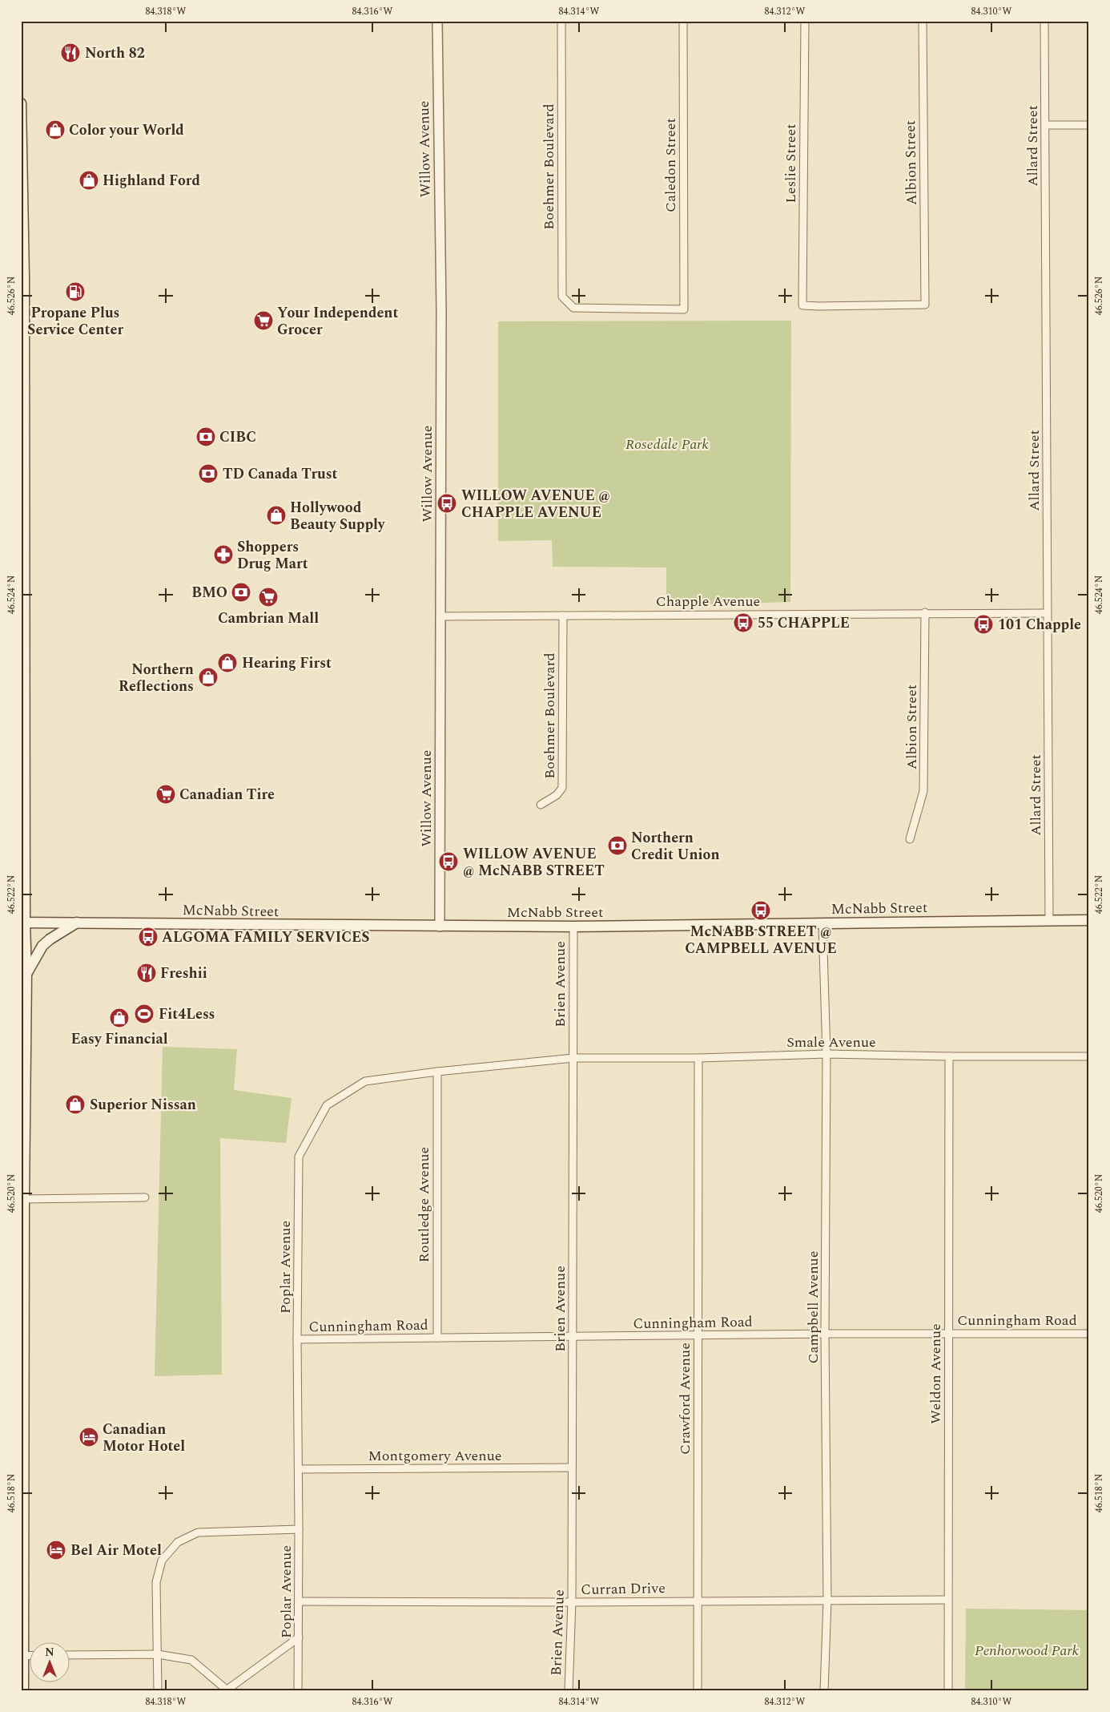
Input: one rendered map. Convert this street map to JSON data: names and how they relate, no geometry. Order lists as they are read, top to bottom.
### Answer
{
  "streets": {
    "main road": ["McNabb Street"],
    "street": [
      "Allard Street",
      "Willow Avenue",
      "Albion Street",
      "Leslie Street",
      "Caledon Street",
      "Boehmer Boulevard",
      "Chapple Avenue",
      "Brien Avenue",
      "Smale Avenue",
      "Routledge Avenue",
      "Poplar Avenue",
      "Campbell Avenue",
      "Cunningham Road",
      "Weldon Avenue",
      "Crawford Avenue",
      "Montgomery Avenue",
      "Curran Drive"
    ]
  },
  "crossings": [
    ["Allard Street", "Chapple Avenue"],
    ["Allard Street", "McNabb Street"],
    ["Willow Avenue", "Chapple Avenue"],
    ["Willow Avenue", "McNabb Street"],
    ["Albion Street", "Leslie Street"],
    ["Albion Street", "Chapple Avenue"],
    ["Caledon Street", "Boehmer Boulevard"],
    ["Boehmer Boulevard", "Chapple Avenue"],
    ["McNabb Street", "Brien Avenue"],
    ["McNabb Street", "Campbell Avenue"],
    ["Brien Avenue", "Smale Avenue"],
    ["Brien Avenue", "Poplar Avenue"],
    ["Brien Avenue", "Cunningham Road"],
    ["Brien Avenue", "Montgomery Avenue"],
    ["Brien Avenue", "Curran Drive"],
    ["Smale Avenue", "Poplar Avenue"],
    ["Smale Avenue", "Campbell Avenue"],
    ["Smale Avenue", "Weldon Avenue"],
    ["Smale Avenue", "Crawford Avenue"],
    ["Routledge Avenue", "Poplar Avenue"],
    ["Routledge Avenue", "Cunningham Road"],
    ["Poplar Avenue", "Cunningham Road"],
    ["Poplar Avenue", "Montgomery Avenue"],
    ["Poplar Avenue", "Curran Drive"],
    ["Campbell Avenue", "Cunningham Road"],
    ["Campbell Avenue", "Curran Drive"],
    ["Cunningham Road", "Weldon Avenue"],
    ["Cunningham Road", "Crawford Avenue"],
    ["Weldon Avenue", "Curran Drive"],
    ["Crawford Avenue", "Curran Drive"]
  ],
  "parks": ["Rosedale Park", "Penhorwood Park"],
  "places": {
    "restaurant": ["North 82", "Freshii"],
    "shop": [
      "Color your World",
      "Highland Ford",
      "Hollywood Beauty Supply",
      "Hearing First",
      "Northern Reflections",
      "Easy Financial",
      "Superior Nissan"
    ],
    "fuel station": ["Propane Plus Service Center"],
    "supermarket": ["Your Independent Grocer", "Cambrian Mall", "Canadian Tire"],
    "bank": [
      "CIBC",
      "TD Canada Trust",
      "BMO",
      "Northern Credit Union"
    ],
    "bus stop": [
      "WILLOW AVENUE @ CHAPPLE AVENUE",
      "55 CHAPPLE",
      "101 Chapple",
      "WILLOW AVENUE @ McNABB STREET",
      "McNABB STREET @ CAMPBELL AVENUE",
      "ALGOMA FAMILY SERVICES"
    ],
    "pharmacy": ["Shoppers Drug Mart"],
    "sports": ["Fit4Less"],
    "hotel": ["Canadian Motor Hotel", "Bel Air Motel"]
  },
  "north": "top",
  "coordinates": [
    "84.318°W",
    "84.316°W",
    "84.314°W",
    "84.312°W",
    "84.310°W",
    "46.526°N",
    "46.524°N",
    "46.522°N",
    "46.520°N",
    "46.518°N"
  ]
}
